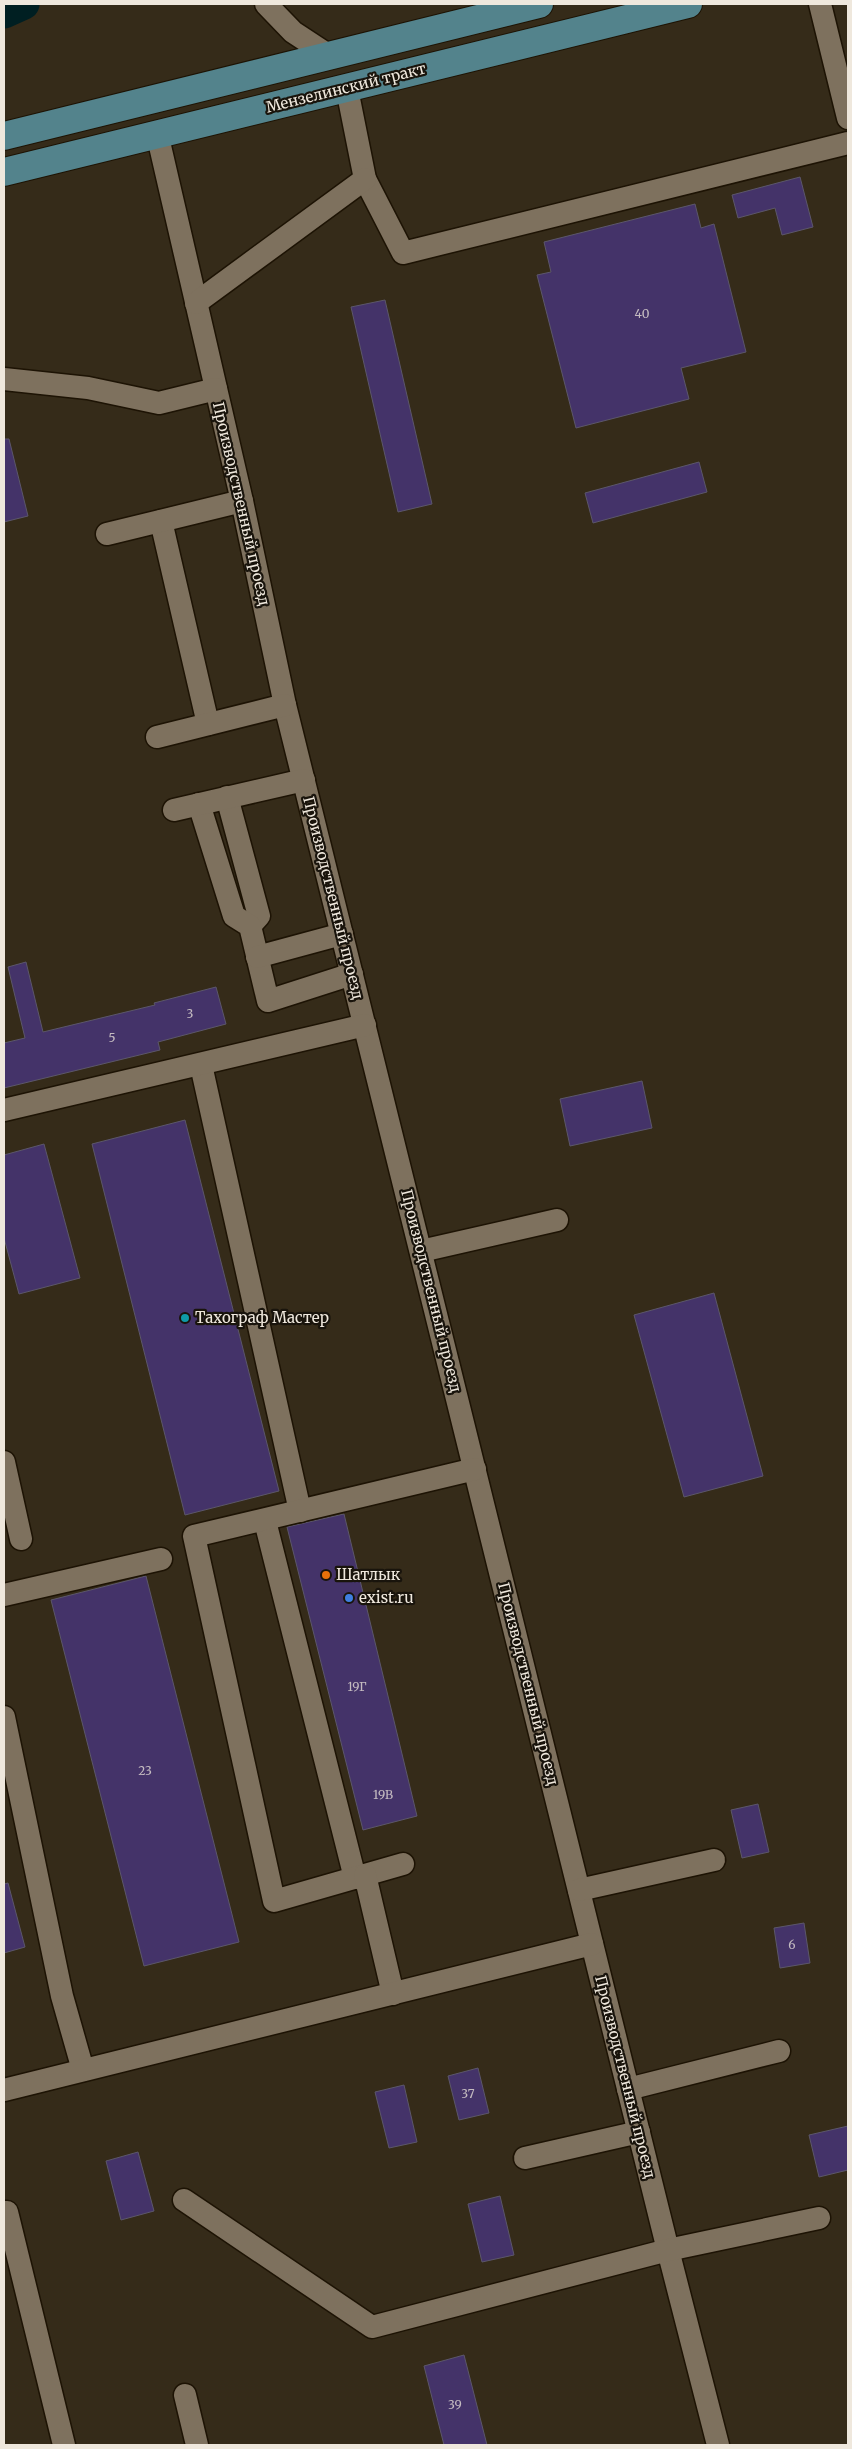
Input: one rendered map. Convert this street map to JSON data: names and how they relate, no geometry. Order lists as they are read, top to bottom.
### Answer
{
  "streets": {
    "main road": ["Мензелинский тракт"],
    "street": ["Производственный проезд"]
  },
  "crossings": [
    ["Мензелинский тракт", "Производственный проезд"]
  ],
  "places": ["Тахограф Мастер", "Шатлык", "exist.ru"],
  "house_numbers": [
    "40",
    "3",
    "5",
    "19Г",
    "23",
    "19В",
    "6",
    "37",
    "39"
  ]
}
